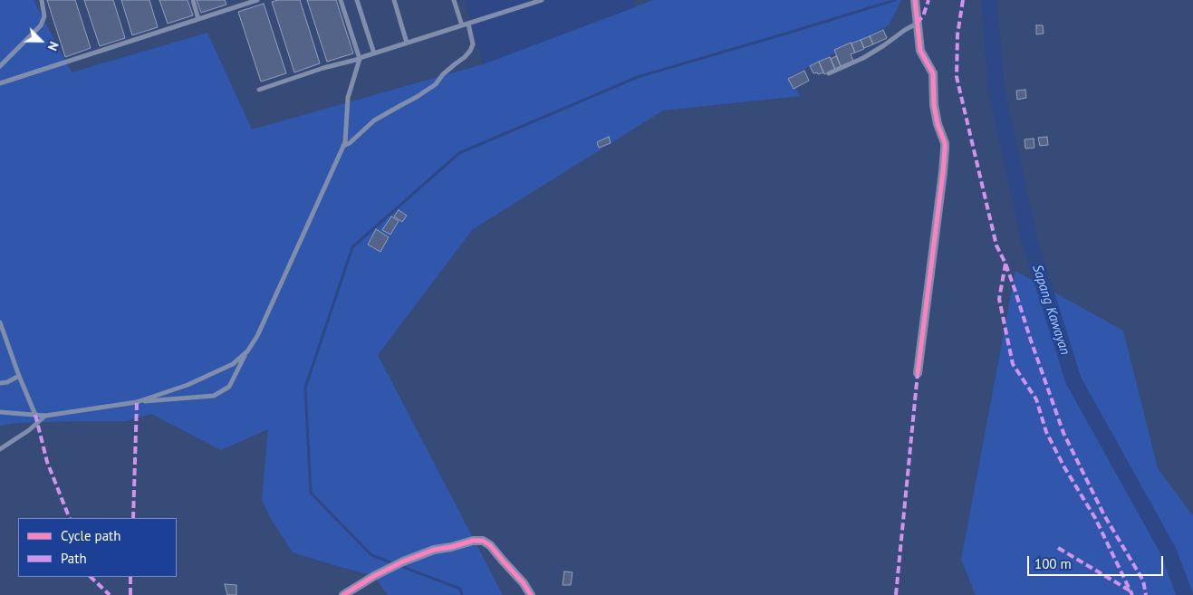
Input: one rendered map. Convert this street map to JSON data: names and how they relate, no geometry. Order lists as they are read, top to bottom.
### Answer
{
  "water": ["Sapang Kawayan"],
  "legend": ["Cycle path", "Path"],
  "scale_bar": "100 m",
  "north": "bottom right"
}
